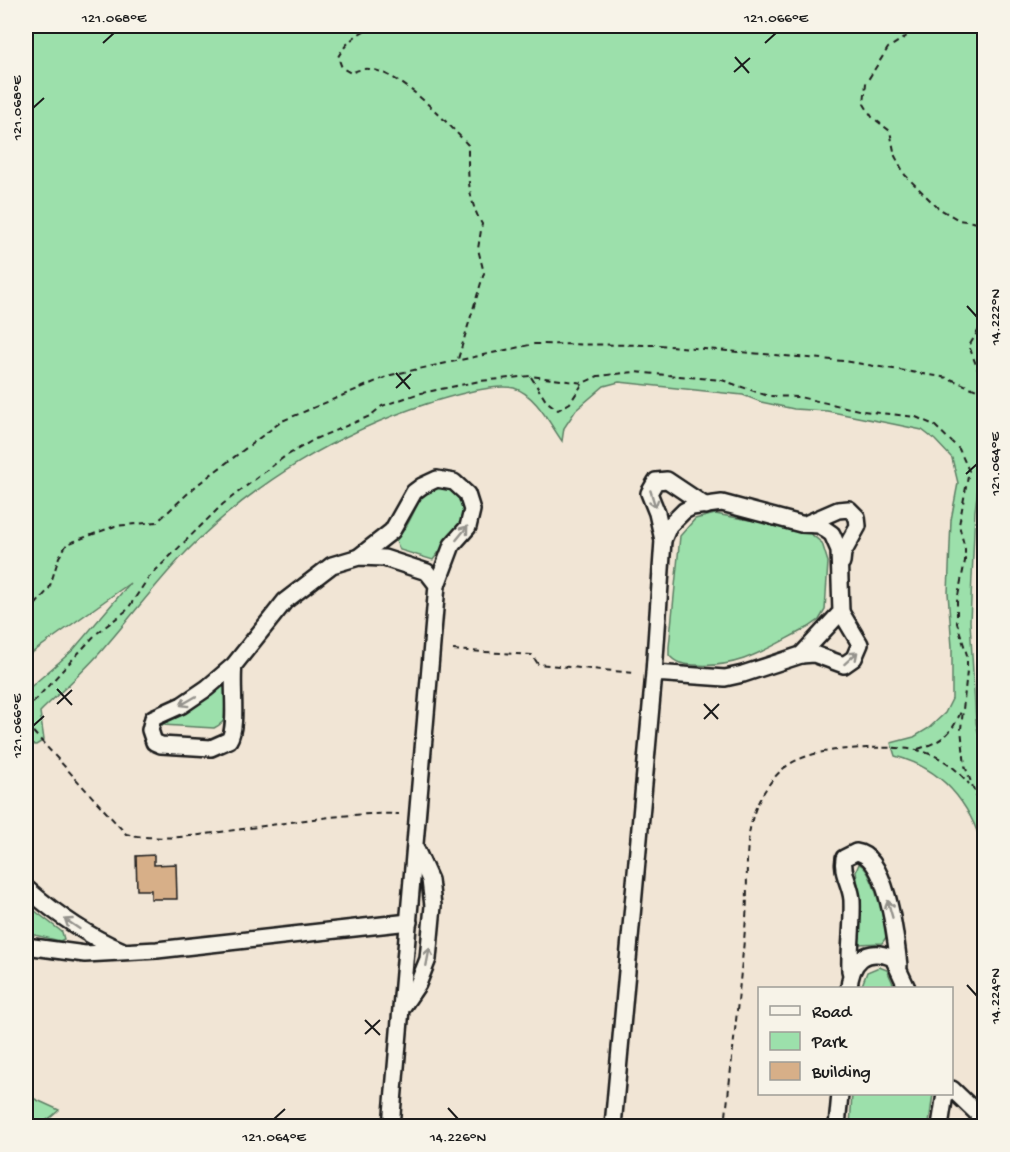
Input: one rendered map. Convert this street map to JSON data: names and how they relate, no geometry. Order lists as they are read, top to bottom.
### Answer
{
  "legend": ["Road", "Park", "Building"],
  "coordinates": [
    "121.068°E",
    "121.066°E",
    "14.222°N",
    "121.064°E",
    "14.224°N",
    "14.226°N"
  ]
}
